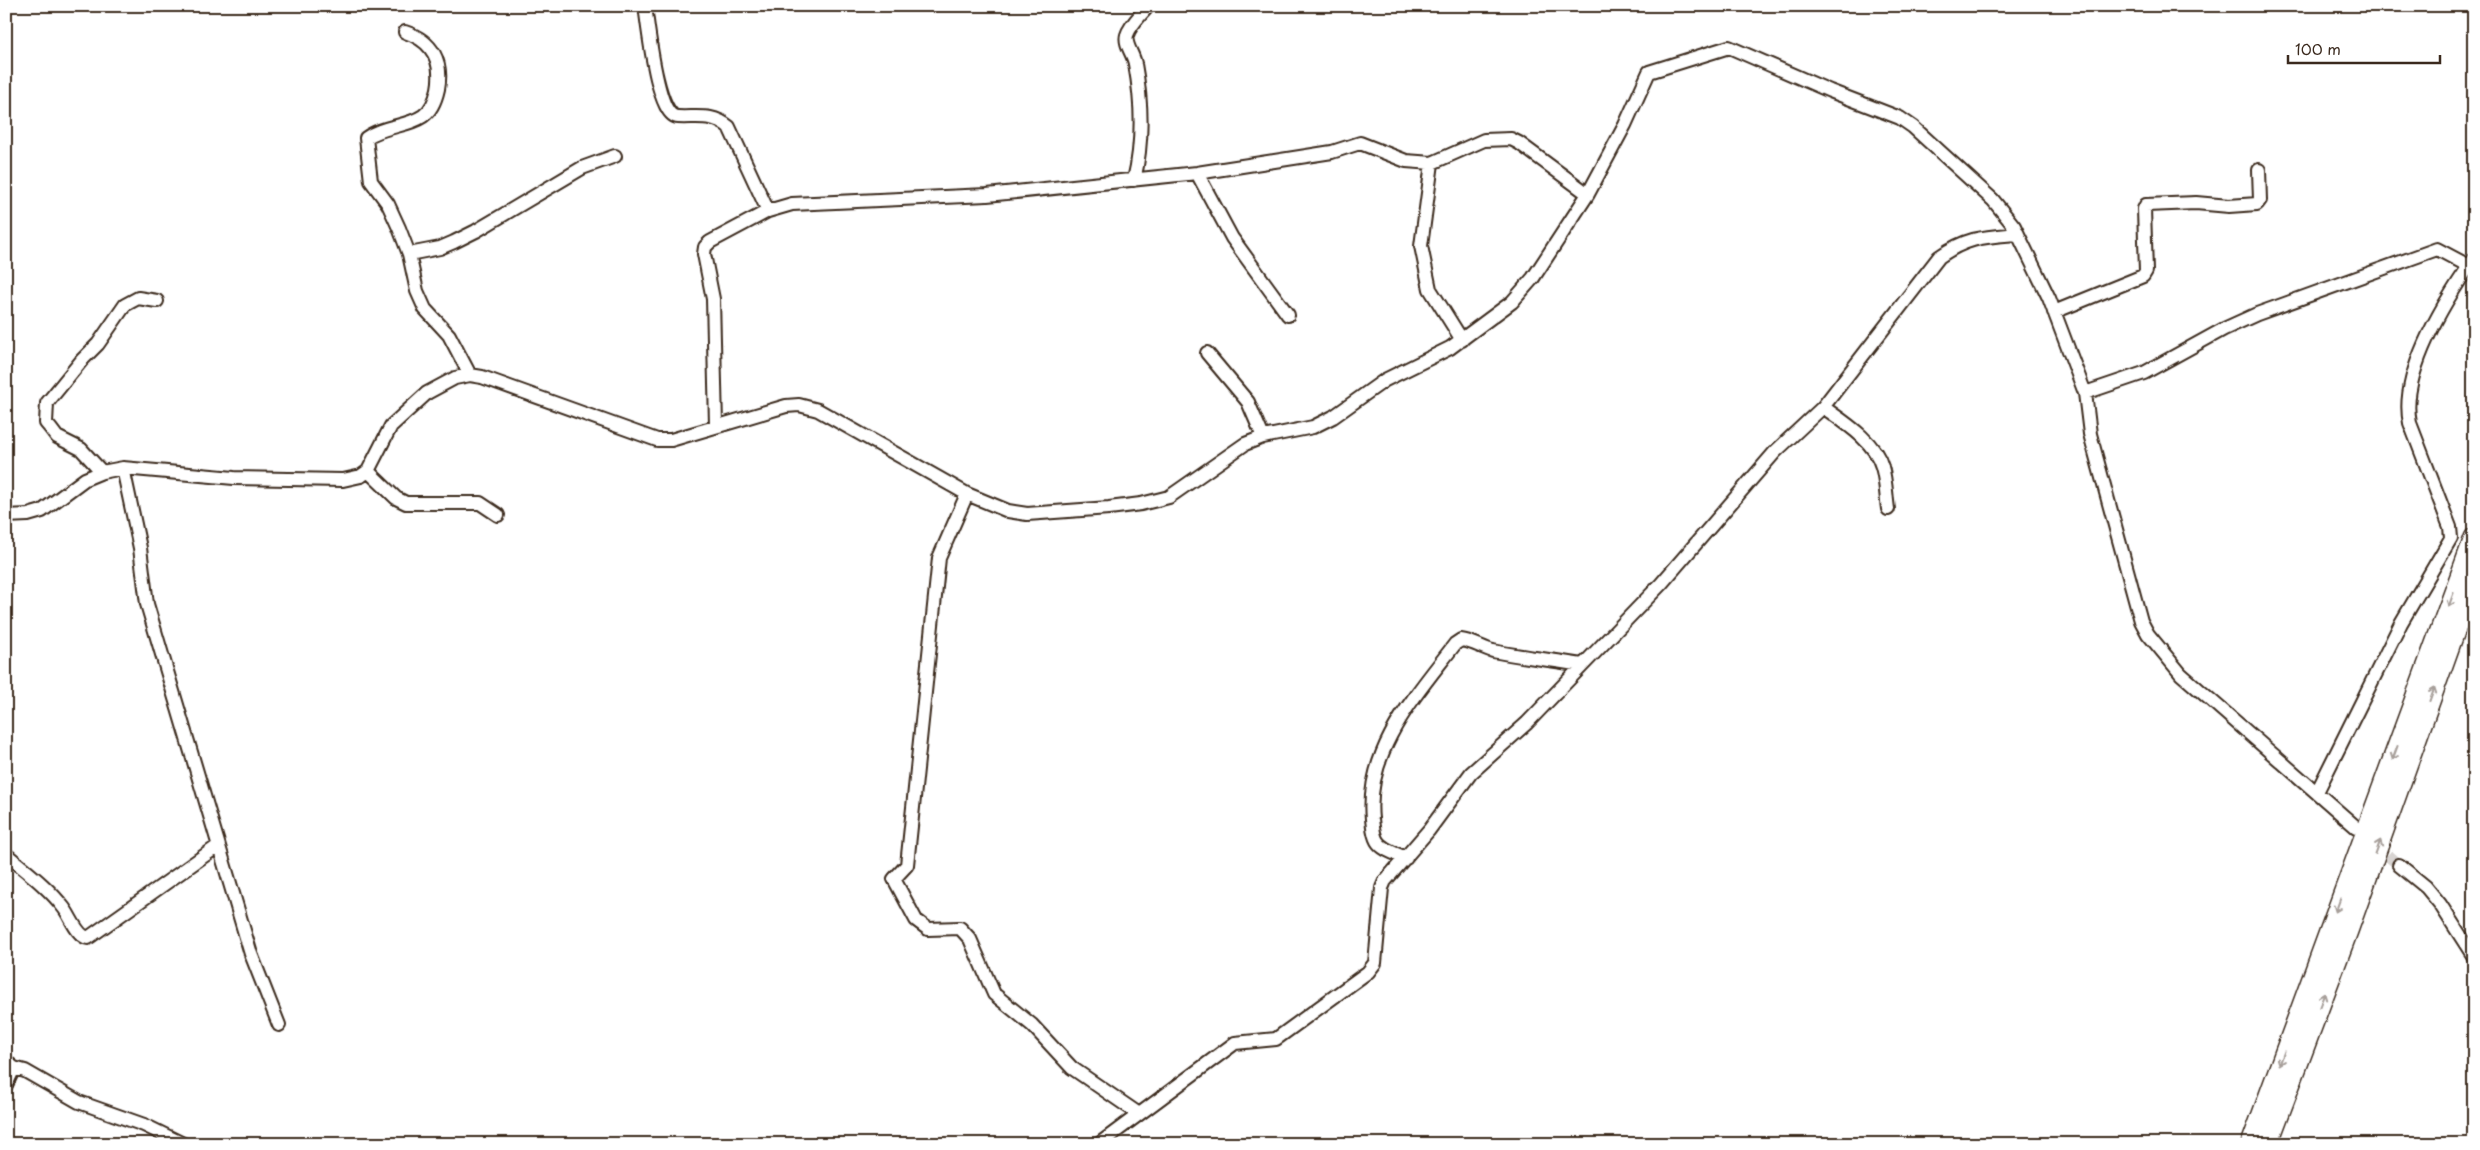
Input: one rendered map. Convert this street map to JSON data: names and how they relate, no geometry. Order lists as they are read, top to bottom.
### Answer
{
  "scale_bar": "100 m"
}
